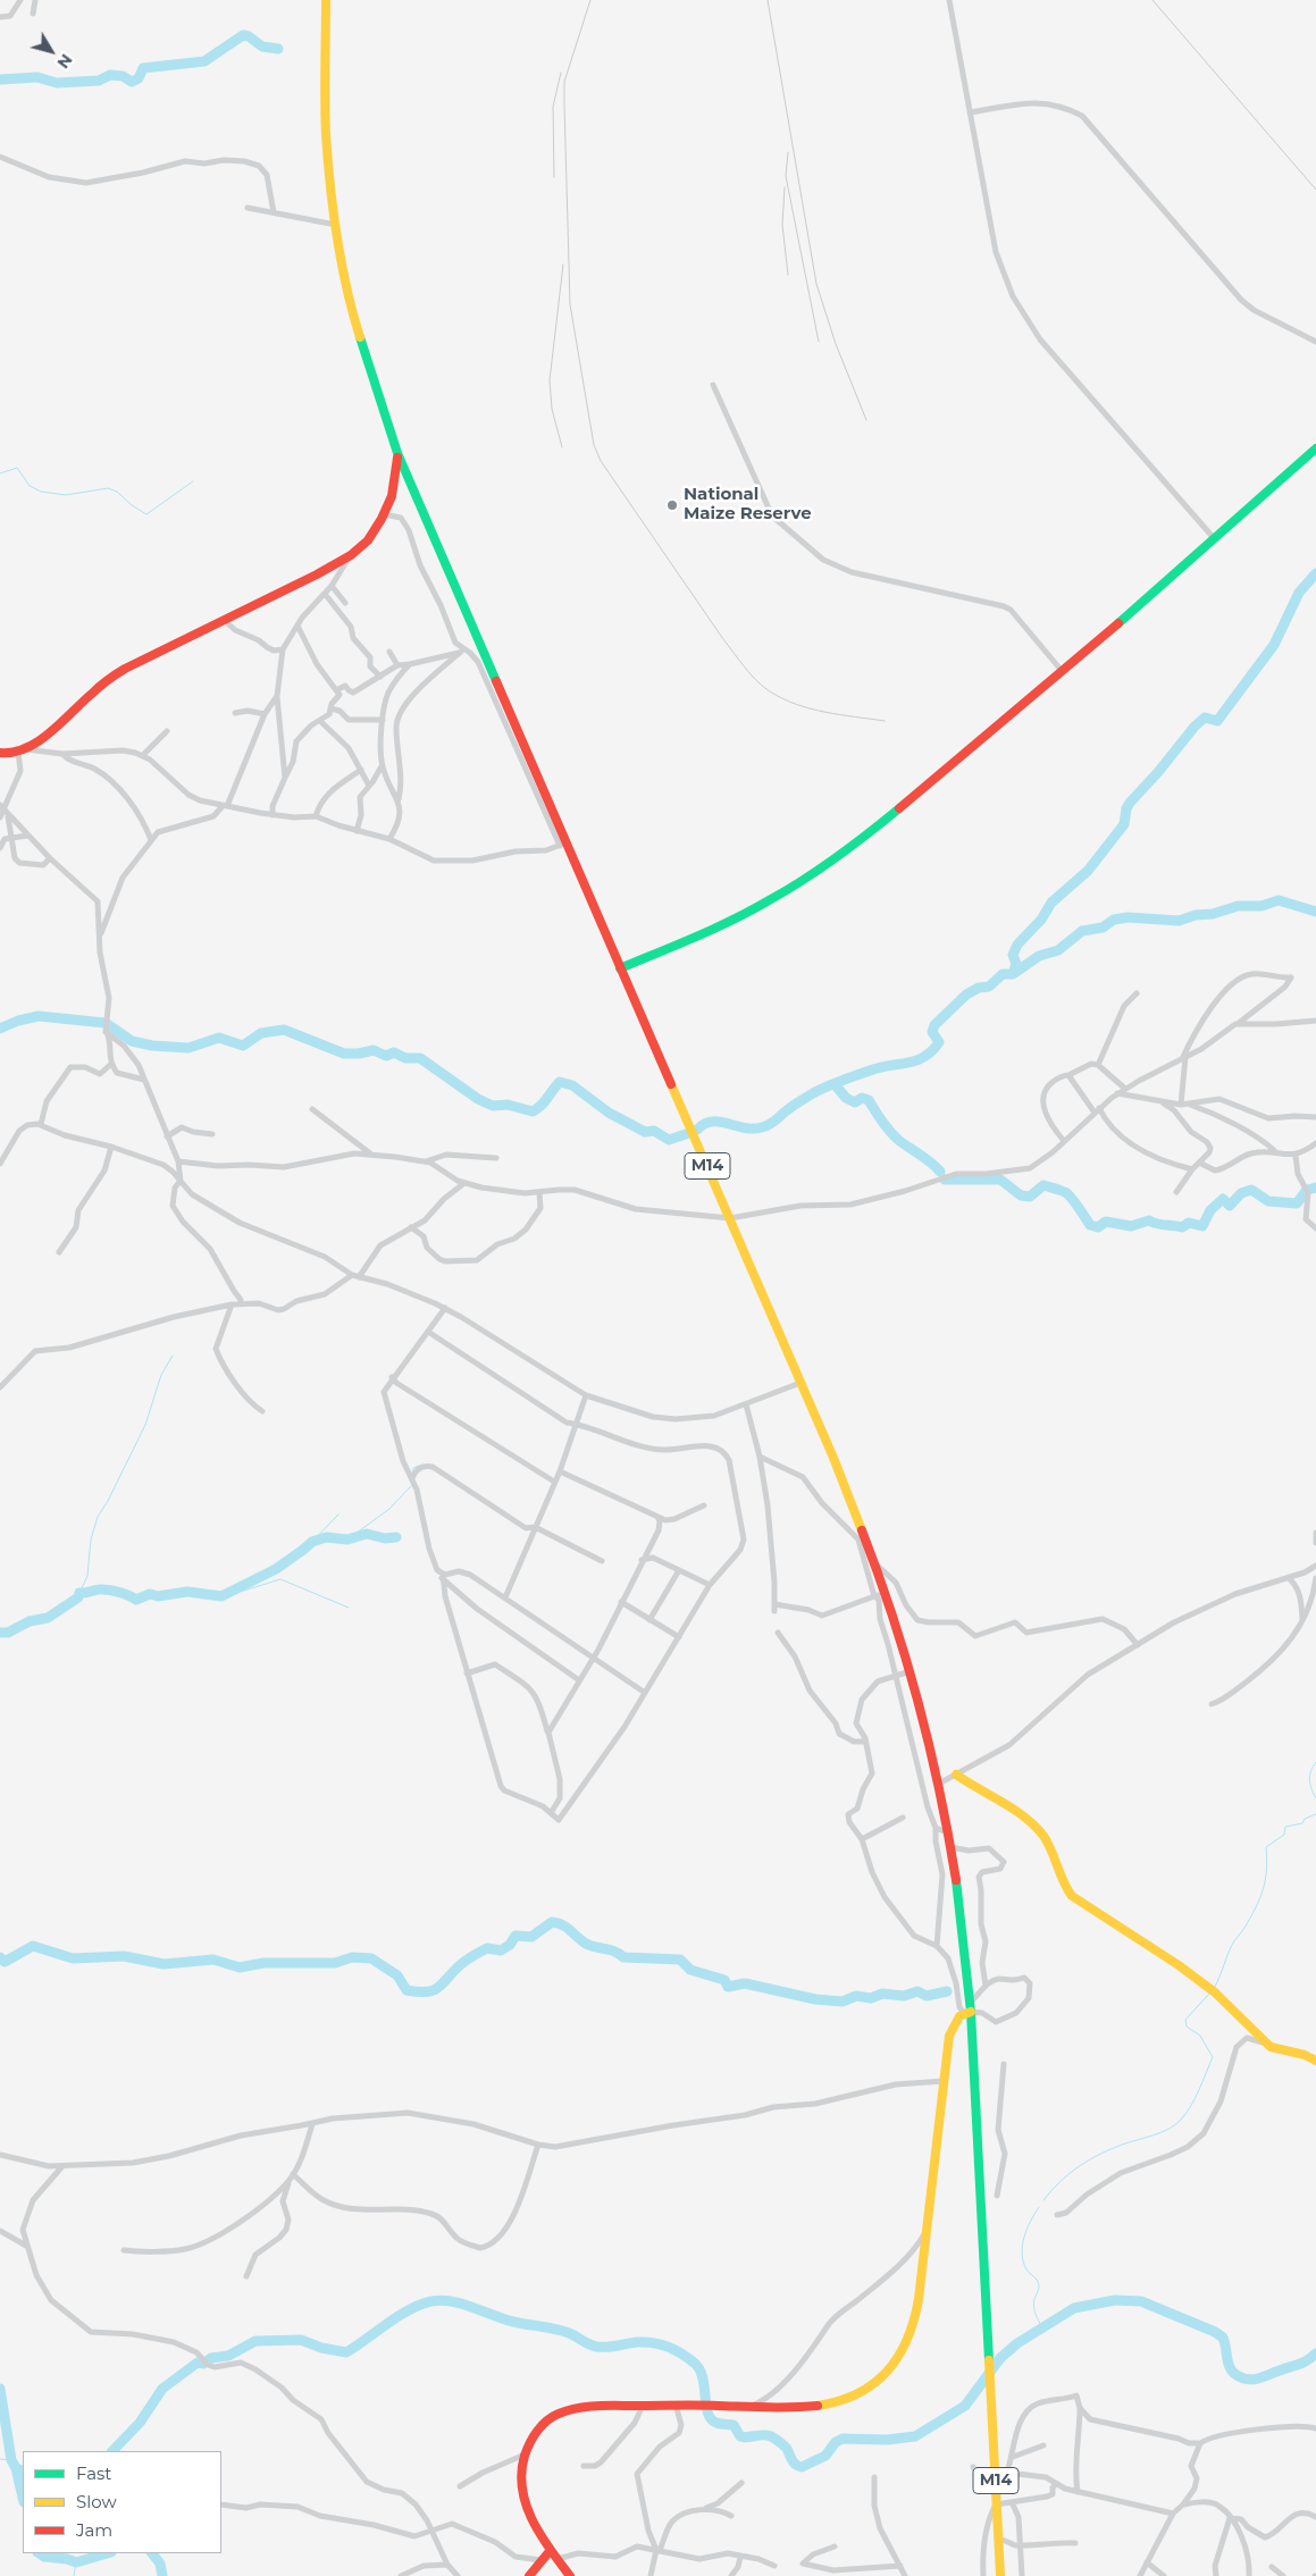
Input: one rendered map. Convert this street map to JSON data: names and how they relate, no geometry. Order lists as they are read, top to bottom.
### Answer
{
  "streets": {
    "main road": ["M14"]
  },
  "places": ["National Maize Reserve"],
  "legend": ["Fast", "Slow", "Jam"],
  "north": "bottom right"
}
